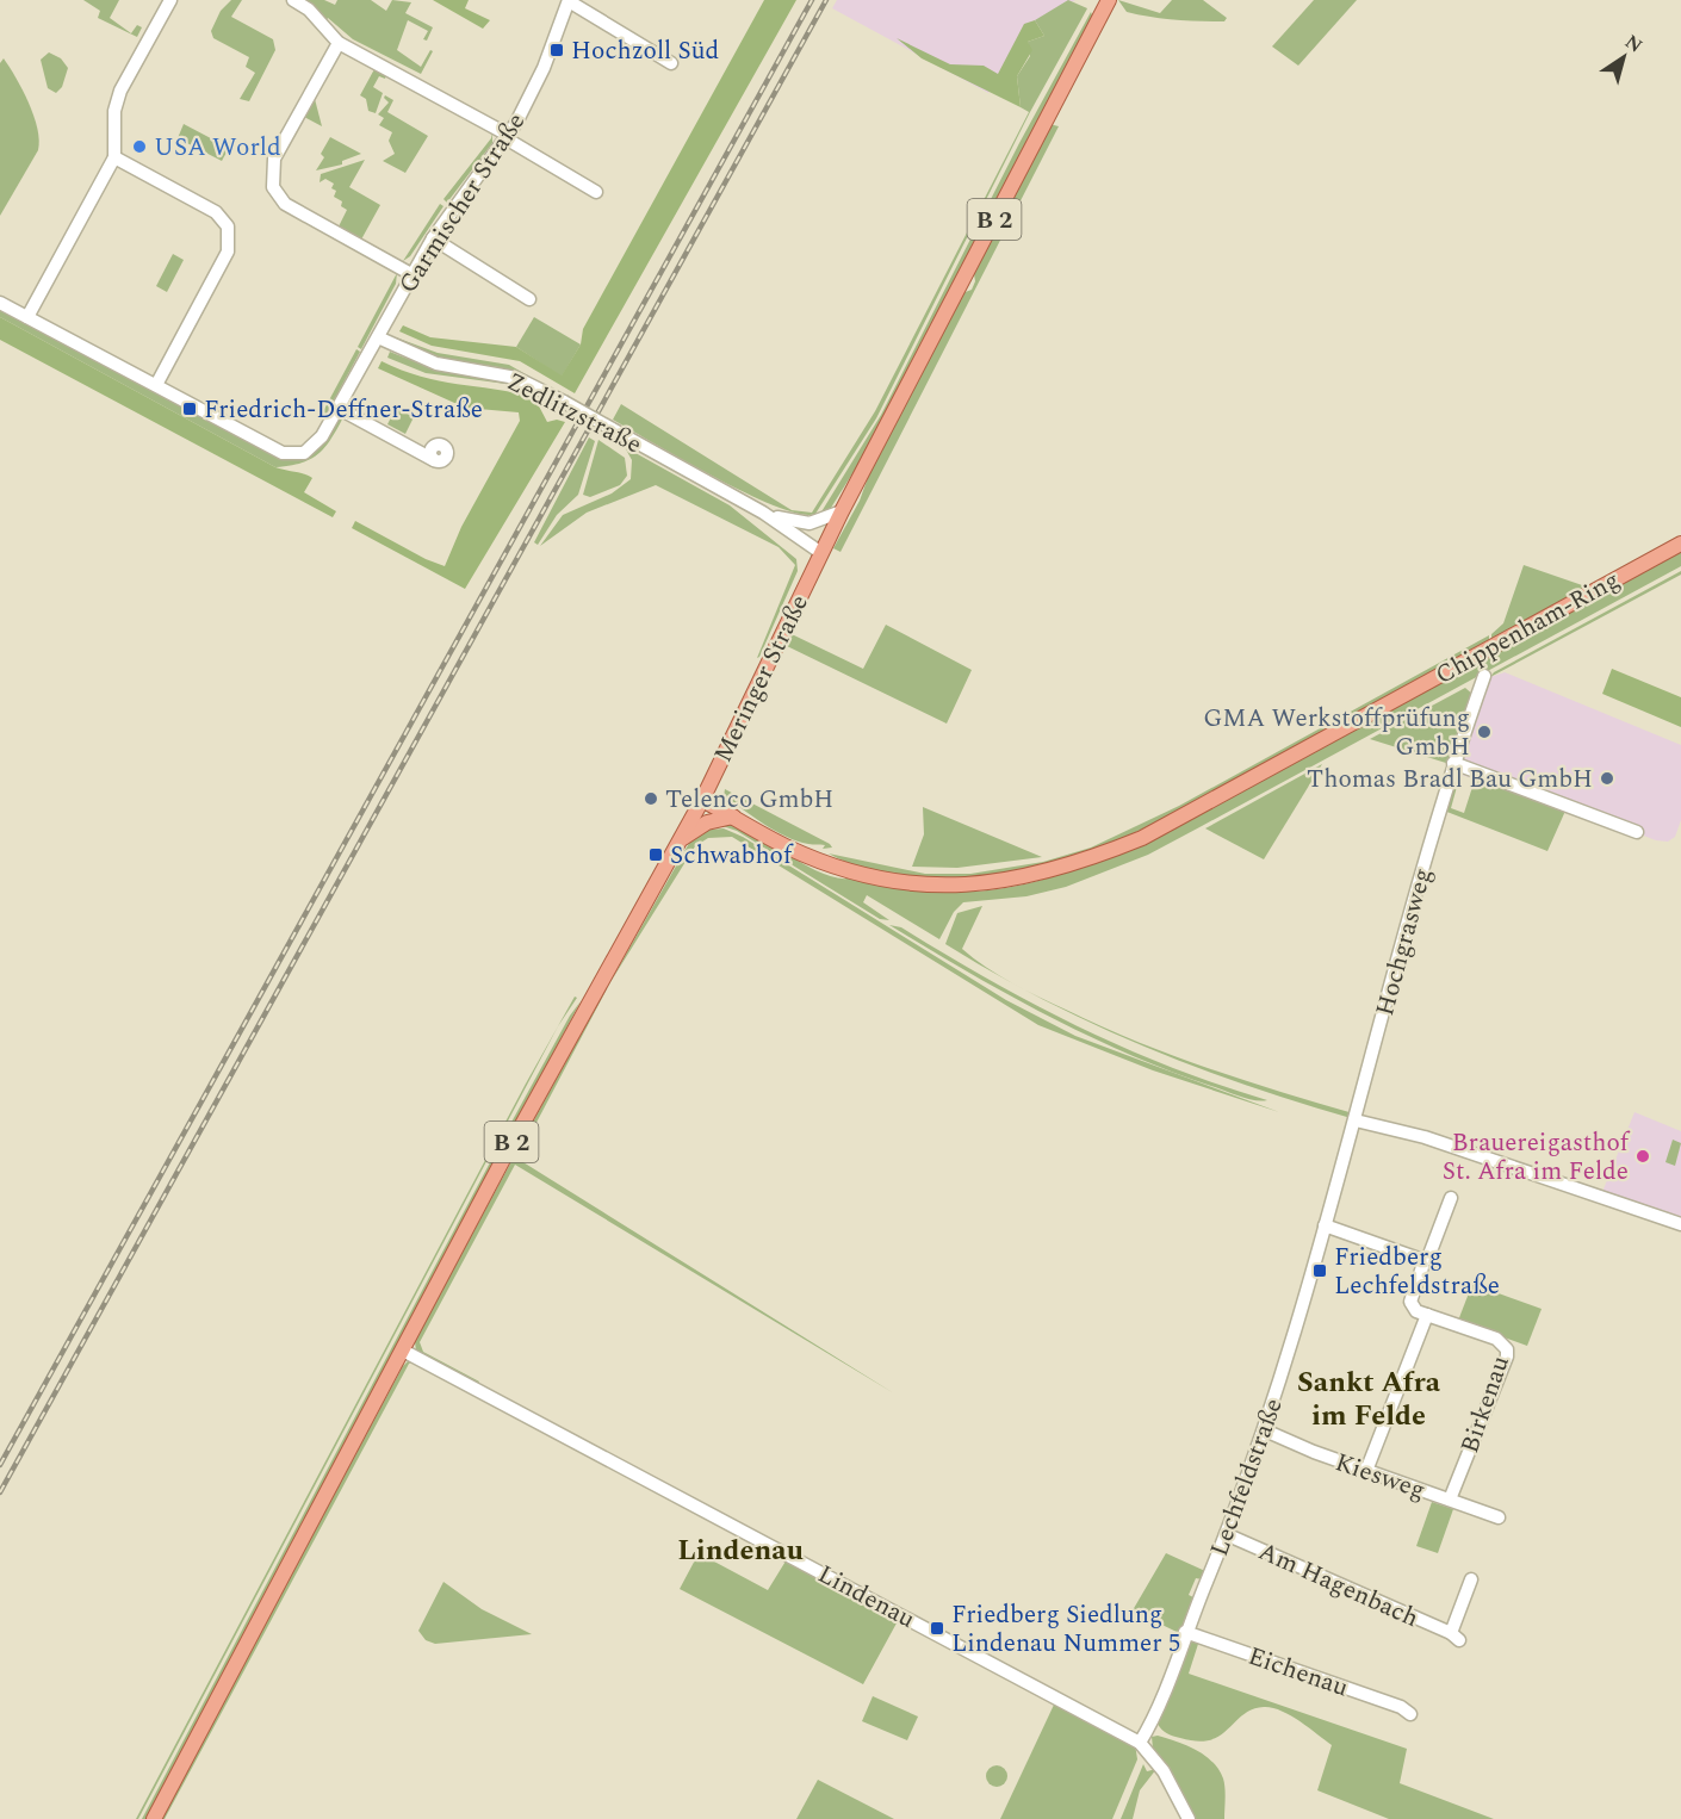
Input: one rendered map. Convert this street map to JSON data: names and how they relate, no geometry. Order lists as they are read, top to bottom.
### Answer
{
  "streets": {
    "main road": ["B 2", "Chippenham-Ring", "Meringer Straße"],
    "street": [
      "Garmischer Straße",
      "Zedlitzstraße",
      "Hochgrasweg",
      "Birkenau",
      "Kiesweg",
      "Lechfeldstraße",
      "Am Hagenbach",
      "Lindenau",
      "Eichenau"
    ]
  },
  "crossings": [
    ["Garmischer Straße", "Zedlitzstraße"],
    ["B 2", "Meringer Straße"],
    ["B 2", "Lindenau"],
    ["Zedlitzstraße", "Meringer Straße"],
    ["Chippenham-Ring", "Meringer Straße"],
    ["Meringer Straße", "Lindenau"],
    ["Hochgrasweg", "Lechfeldstraße"],
    ["Birkenau", "Kiesweg"],
    ["Kiesweg", "Lechfeldstraße"],
    ["Lechfeldstraße", "Am Hagenbach"],
    ["Lechfeldstraße", "Lindenau"],
    ["Lechfeldstraße", "Eichenau"]
  ],
  "districts": ["Sankt Afra im Felde", "Lindenau"],
  "places": {
    "transit": [
      "Hochzoll Süd",
      "Friedrich-Deffner-Straße",
      "Schwabhof",
      "Friedberg Lechfeldstraße",
      "Friedberg Siedlung Lindenau Nummer 5"
    ],
    "other": [
      "USA World",
      "GMA Werkstoffprüfung GmbH",
      "Thomas Bradl Bau GmbH",
      "Telenco GmbH",
      "Brauereigasthof St. Afra im Felde"
    ]
  },
  "north": "top right"
}
